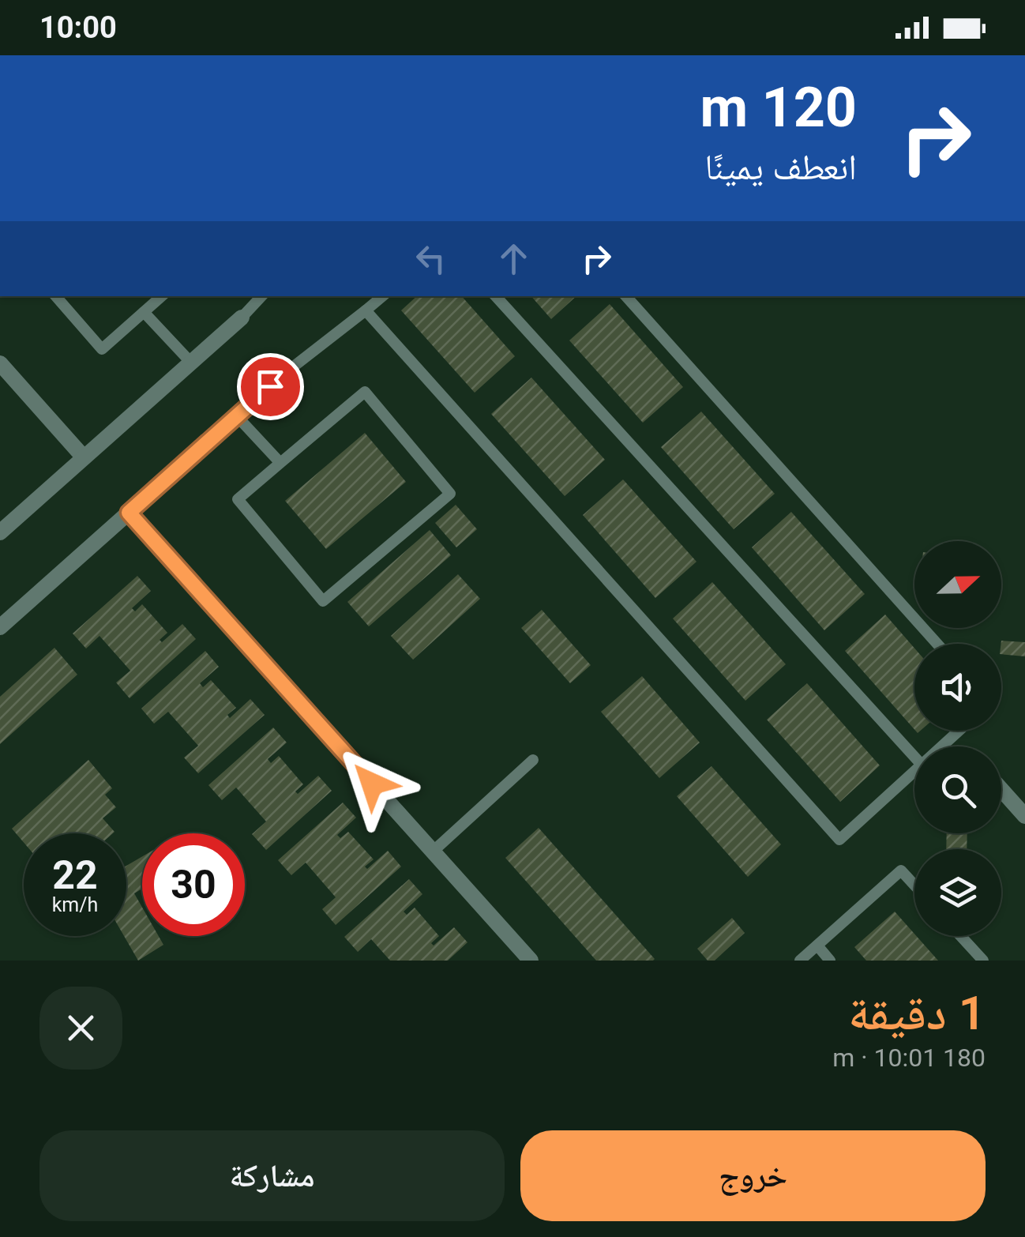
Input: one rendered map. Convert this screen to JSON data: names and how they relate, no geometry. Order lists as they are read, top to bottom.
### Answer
{
  "north": "right",
  "page": {
    "status": "10:00",
    "turn": ["120 m", "انعطف يمينًا"],
    "speed": "22 km/h",
    "limit": "30",
    "heading": ["1 دقيقة", "180 m · 10:01"],
    "buttons": ["خروج", "مشاركة"]
  }
}
